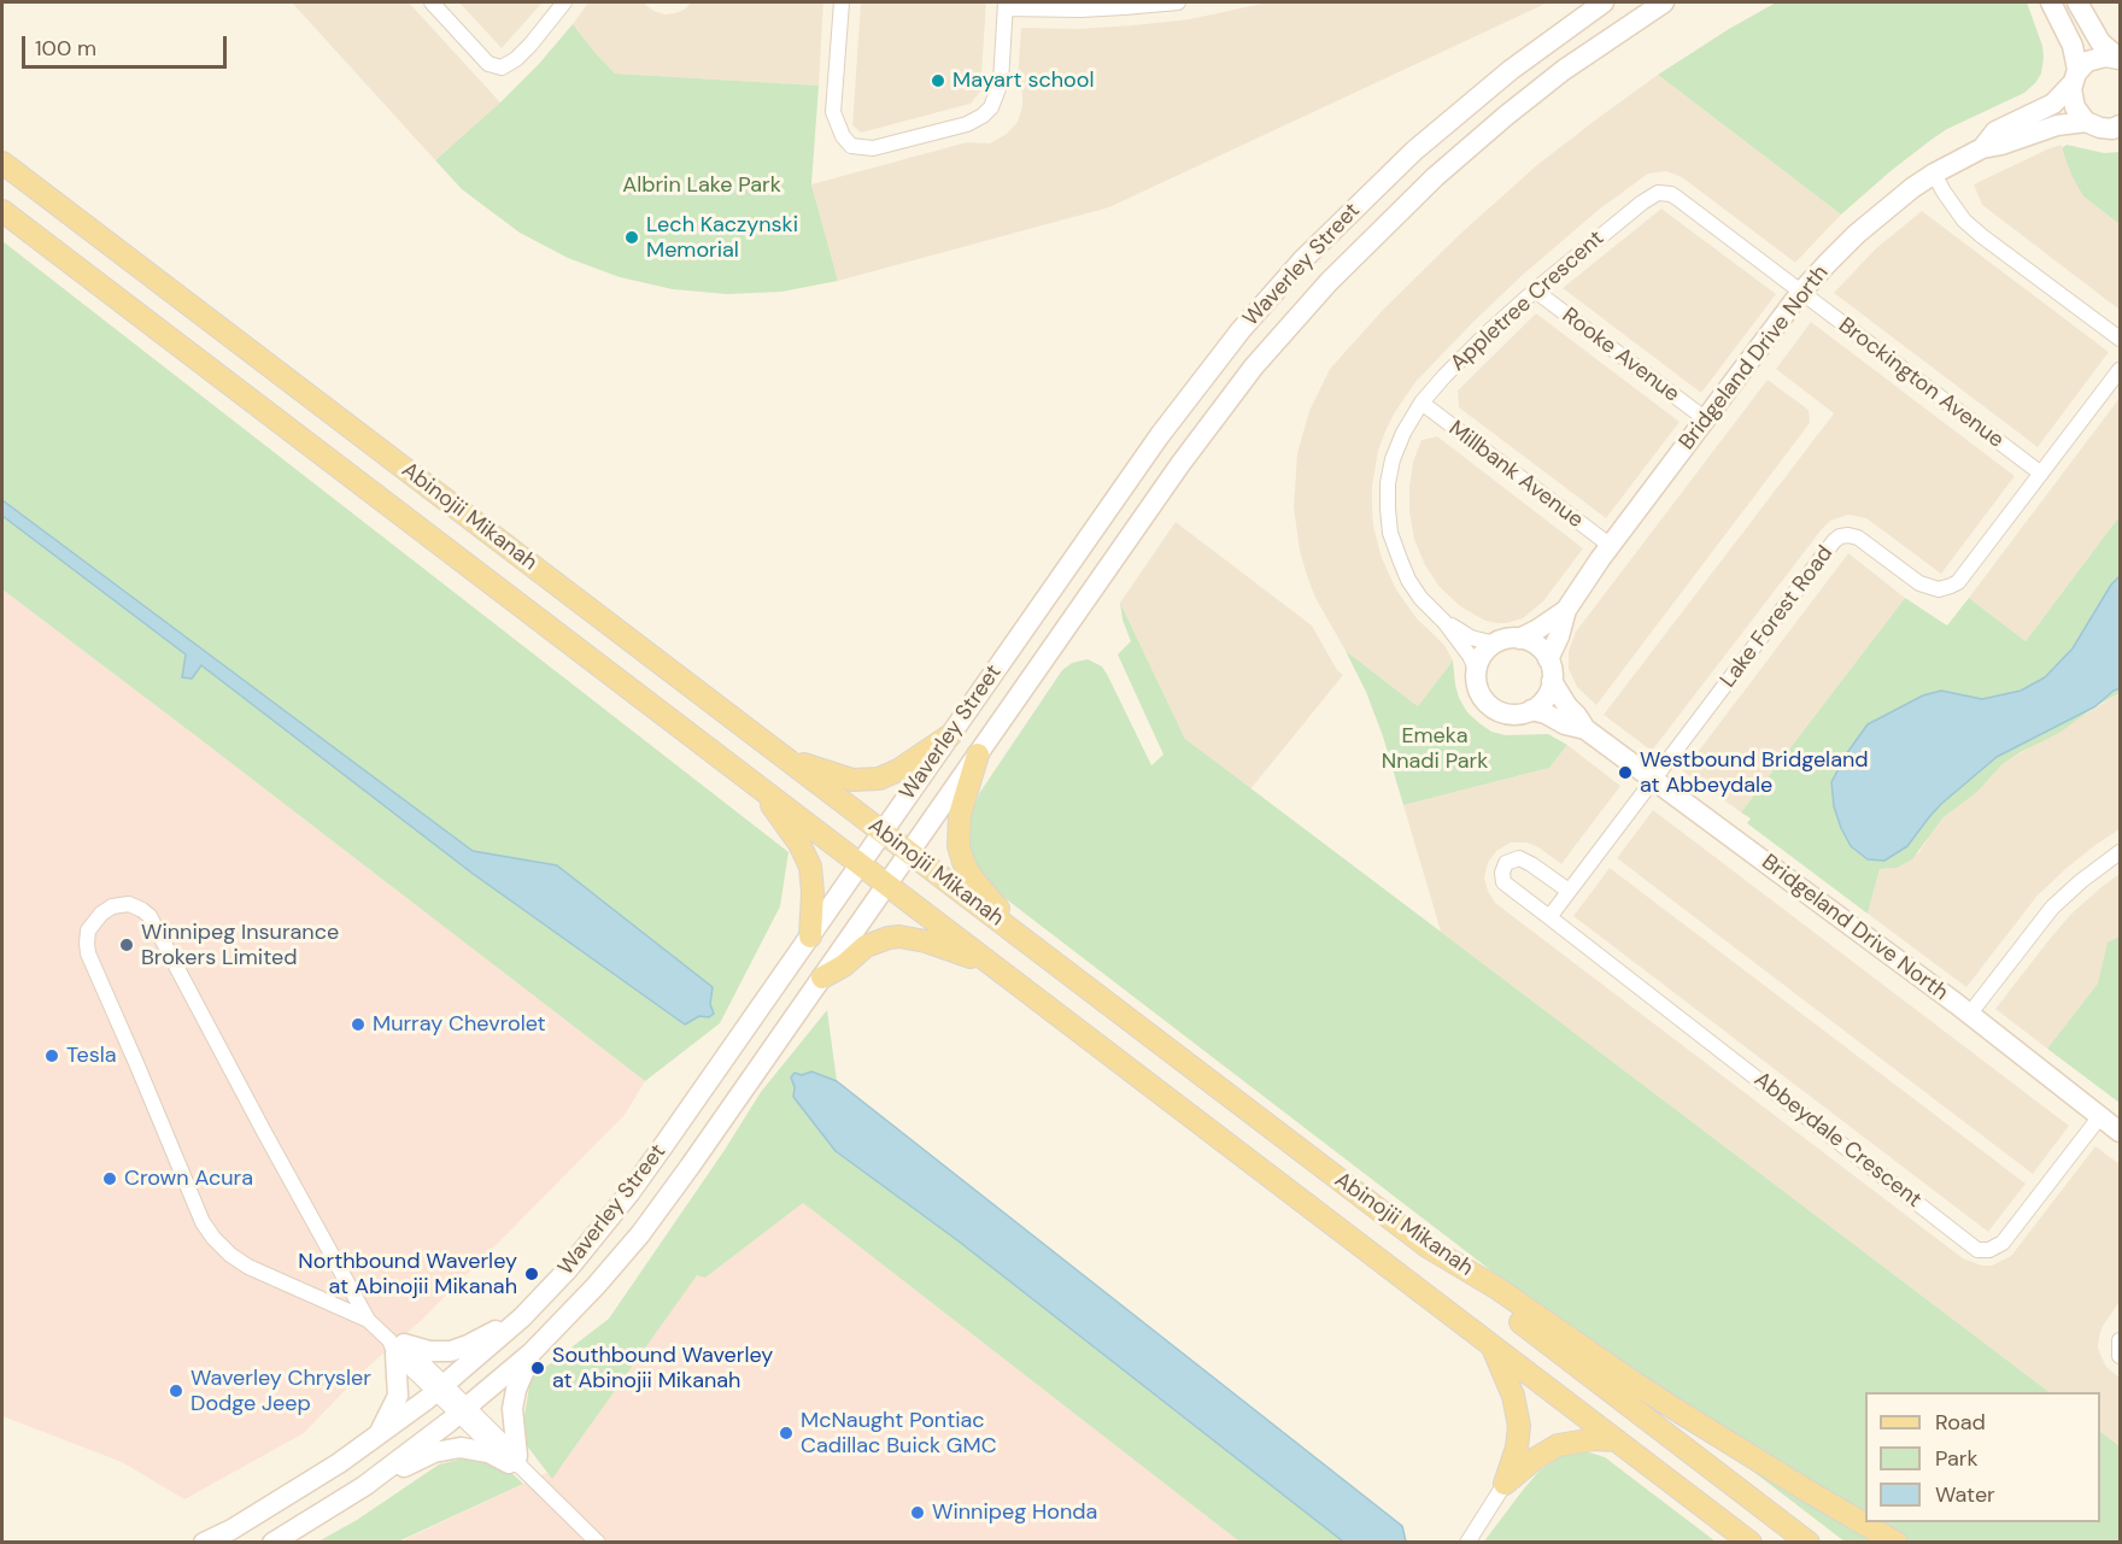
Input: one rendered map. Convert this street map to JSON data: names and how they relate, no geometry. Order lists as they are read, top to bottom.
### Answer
{
  "streets": {
    "main road": ["Waverley Street", "Bridgeland Drive North", "Abinojii Mikanah"],
    "street": [
      "Appletree Crescent",
      "Rooke Avenue",
      "Brockington Avenue",
      "Millbank Avenue",
      "Lake Forest Road",
      "Abbeydale Crescent"
    ]
  },
  "crossings": [
    ["Waverley Street", "Abinojii Mikanah"],
    ["Appletree Crescent", "Rooke Avenue"],
    ["Appletree Crescent", "Bridgeland Drive North"],
    ["Appletree Crescent", "Brockington Avenue"],
    ["Appletree Crescent", "Millbank Avenue"],
    ["Rooke Avenue", "Bridgeland Drive North"],
    ["Bridgeland Drive North", "Brockington Avenue"],
    ["Bridgeland Drive North", "Millbank Avenue"],
    ["Bridgeland Drive North", "Lake Forest Road"],
    ["Bridgeland Drive North", "Abbeydale Crescent"],
    ["Brockington Avenue", "Lake Forest Road"]
  ],
  "parks": ["Albrin Lake Park", "Emeka Nnadi Park"],
  "places": [
    "Mayart school",
    "Lech Kaczynski Memorial",
    "Westbound Bridgeland at Abbeydale",
    "Winnipeg Insurance Brokers Limited",
    "Murray Chevrolet",
    "Tesla",
    "Crown Acura",
    "Northbound Waverley at Abinojii Mikanah",
    "Southbound Waverley at Abinojii Mikanah",
    "Waverley Chrysler Dodge Jeep",
    "McNaught Pontiac Cadillac Buick GMC",
    "Winnipeg Honda"
  ],
  "legend": ["Road", "Park", "Water"],
  "scale_bar": "100 m"
}
